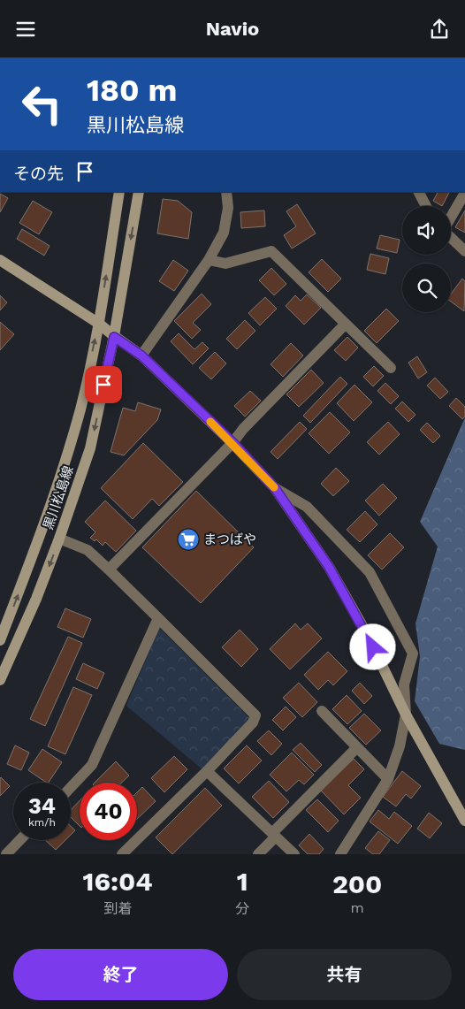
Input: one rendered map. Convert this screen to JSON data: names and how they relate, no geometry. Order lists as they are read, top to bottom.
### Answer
{
  "streets": {
    "street": ["黒川松島線"]
  },
  "places": {
    "supermarket": ["まつばや"]
  },
  "page": {
    "header": "Navio",
    "turn": ["180 m", "黒川松島線"],
    "then": "その先",
    "speed": "34 km/h",
    "limit": "40",
    "eta": [
      "16:04",
      "到着",
      "1",
      "分",
      "200",
      "m"
    ],
    "buttons": ["終了", "共有"]
  }
}
